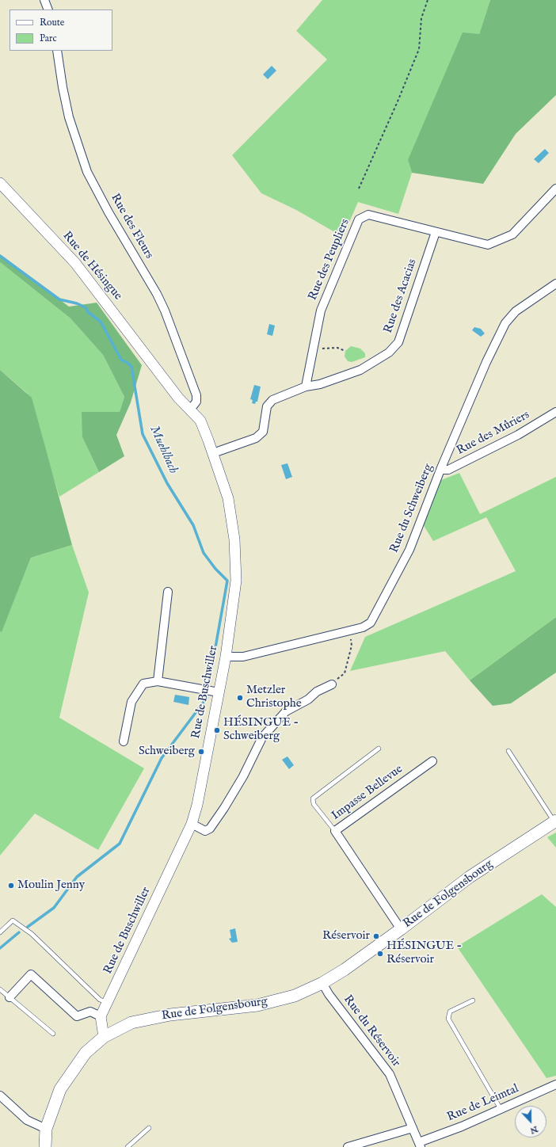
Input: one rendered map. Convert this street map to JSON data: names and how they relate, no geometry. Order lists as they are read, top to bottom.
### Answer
{
  "streets": {
    "main road": ["Rue de Folgensbourg"],
    "street": [
      "Rue des Fleurs",
      "Rue des Peupliers",
      "Rue de Hésingue",
      "Rue des Acacias",
      "Rue des Mûriers",
      "Rue du Schweiberg",
      "Rue de Buschwiller",
      "Impasse Bellevue",
      "Rue du Réservoir",
      "Rue de Leimtal"
    ]
  },
  "crossings": [
    ["Rue des Fleurs", "Rue de Buschwiller"],
    ["Rue des Peupliers", "Rue des Acacias"],
    ["Rue de Hésingue", "Rue de Buschwiller"],
    ["Rue des Mûriers", "Rue du Schweiberg"],
    ["Rue du Schweiberg", "Rue de Buschwiller"],
    ["Impasse Bellevue", "Rue de Folgensbourg"],
    ["Rue de Folgensbourg", "Rue du Réservoir"],
    ["Rue du Réservoir", "Rue de Leimtal"]
  ],
  "water": ["Muehlbach"],
  "places": [
    "Metzler Christophe",
    "HÉSINGUE - Schweiberg",
    "Schweiberg",
    "Moulin Jenny",
    "Réservoir",
    "HÉSINGUE - Réservoir"
  ],
  "legend": ["Route", "Parc"],
  "north": "bottom"
}
